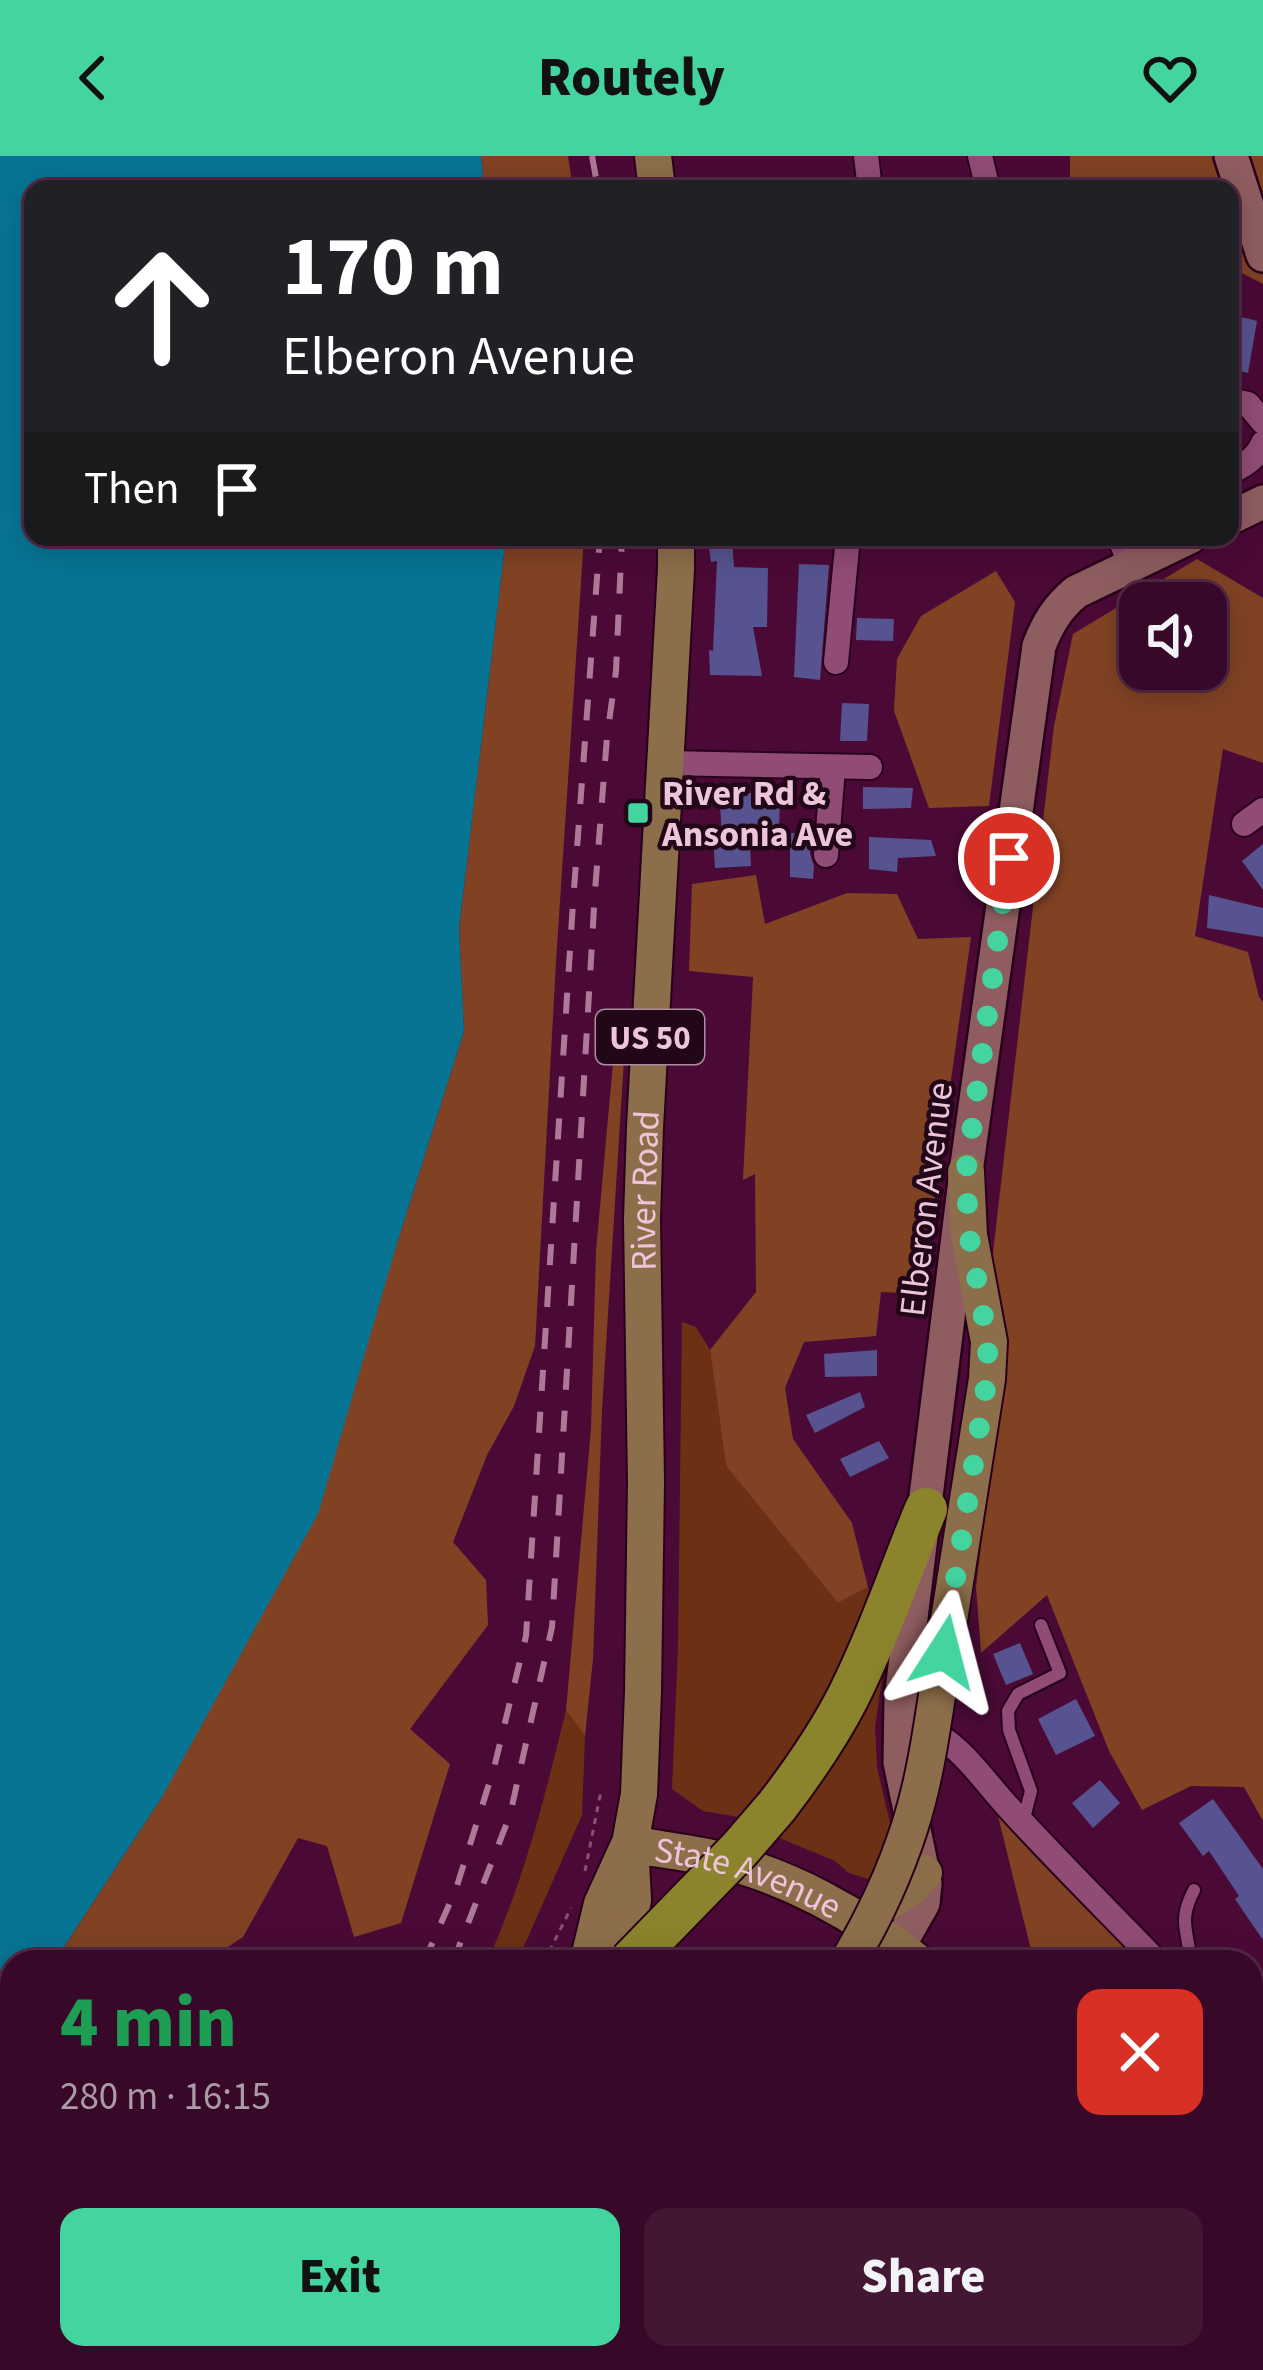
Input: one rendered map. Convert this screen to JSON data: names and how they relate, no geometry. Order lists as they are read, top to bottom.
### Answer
{
  "streets": {
    "main road": ["US 50", "River Road", "State Avenue"],
    "street": ["Elberon Avenue"]
  },
  "crossings": [
    ["River Road", "State Avenue"]
  ],
  "places": {
    "transit": ["River Rd & Ansonia Ave"]
  },
  "page": {
    "header": "Routely",
    "turn": ["170 m", "Elberon Avenue"],
    "then": "Then",
    "heading": ["4 min", "280 m · 16:15"],
    "buttons": ["Exit", "Share"]
  }
}
